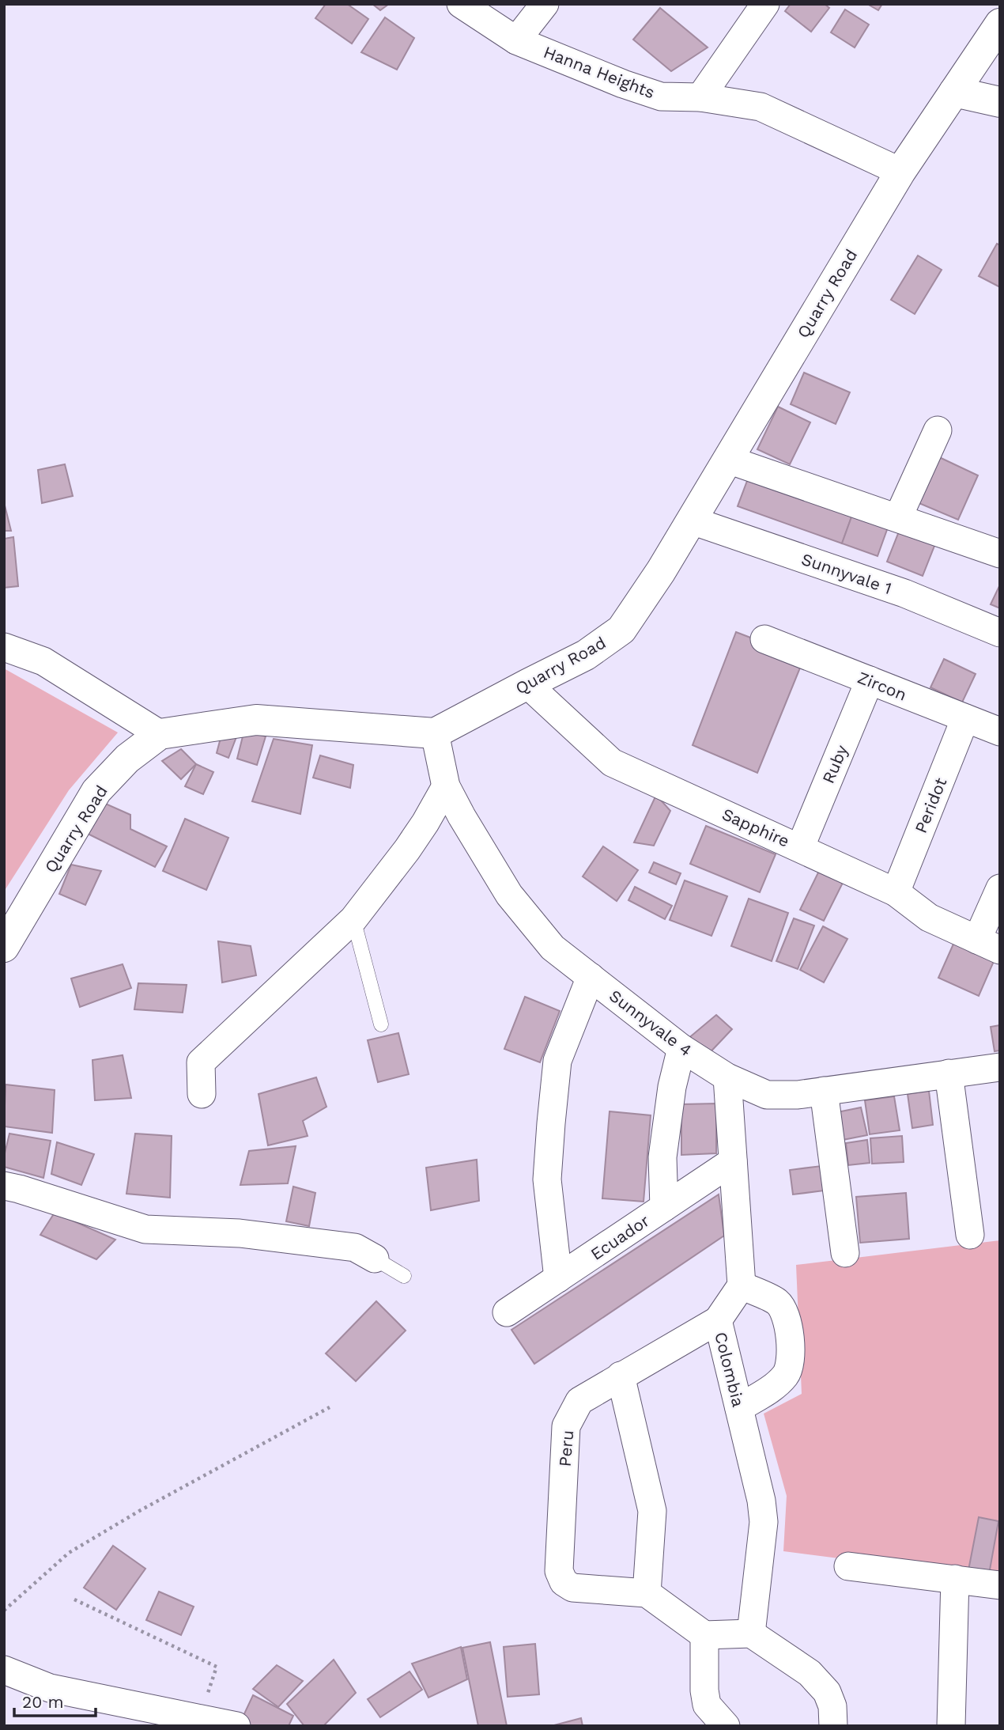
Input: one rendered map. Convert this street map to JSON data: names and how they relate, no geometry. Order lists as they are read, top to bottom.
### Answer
{
  "streets": {
    "street": [
      "Hanna Heights",
      "Quarry Road",
      "Sunnyvale 1",
      "Zircon",
      "Ruby",
      "Peridot",
      "Sapphire",
      "Sunnyvale 4",
      "Ecuador",
      "Colombia",
      "Peru"
    ]
  },
  "crossings": [
    ["Hanna Heights", "Quarry Road"],
    ["Quarry Road", "Sunnyvale 1"],
    ["Quarry Road", "Sapphire"],
    ["Quarry Road", "Sunnyvale 4"],
    ["Zircon", "Ruby"],
    ["Zircon", "Peridot"],
    ["Ruby", "Sapphire"],
    ["Peridot", "Sapphire"],
    ["Colombia", "Peru"]
  ],
  "scale_bar": "20 m"
}
